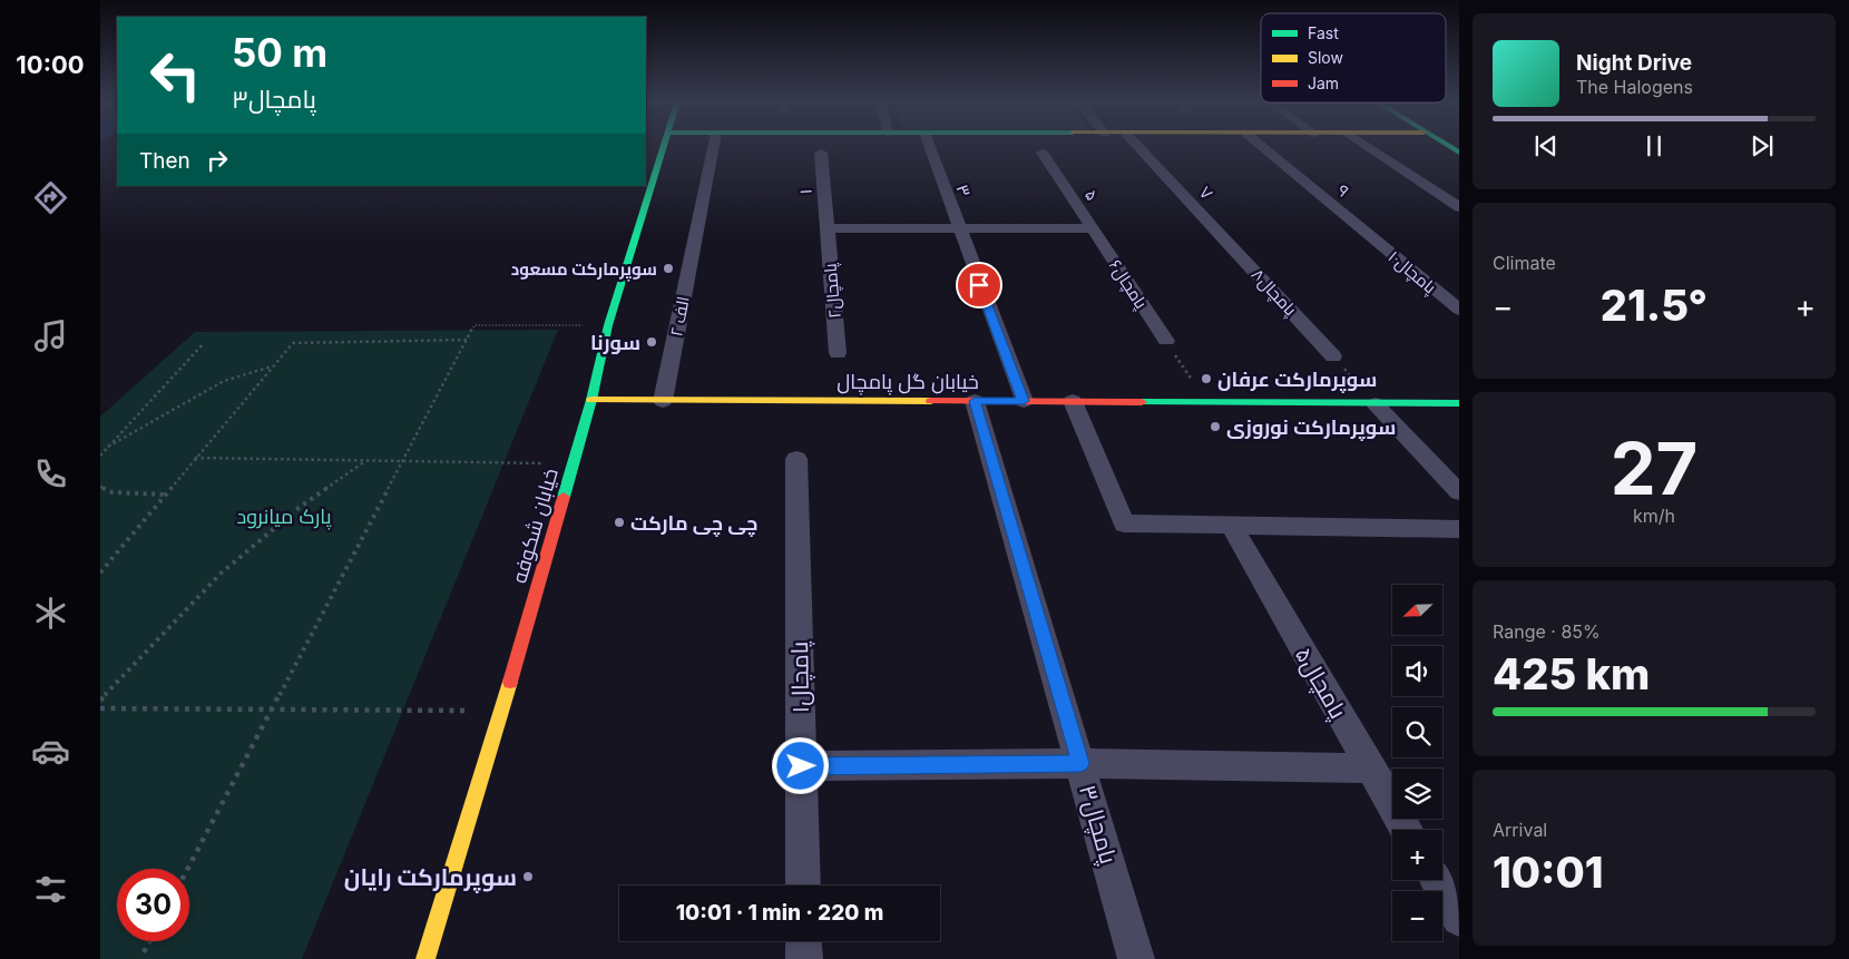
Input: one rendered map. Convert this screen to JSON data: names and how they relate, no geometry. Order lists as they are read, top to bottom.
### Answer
{
  "streets": {
    "street": [
      "۳",
      "۹",
      "۱",
      "۷",
      "۵",
      "پامچال۱۰",
      "پامچال۶",
      "پامچال۲",
      "پامچال۸",
      "۲ الف",
      "خیابان گل پامچال",
      "خیابان شکوفه",
      "پامچال۱",
      "پامچال۵",
      "پامچال۳"
    ]
  },
  "crossings": [
    ["۳", "خیابان گل پامچال"],
    ["۹", "پامچال۱۰"],
    ["۱", "پامچال۲"],
    ["۷", "پامچال۸"],
    ["۵", "پامچال۶"],
    ["۲ الف", "خیابان گل پامچال"],
    ["خیابان گل پامچال", "خیابان شکوفه"],
    ["خیابان گل پامچال", "پامچال۳"]
  ],
  "parks": ["پارک میانرود"],
  "places": [
    "سوپرمارکت مسعود",
    "سورنا",
    "سوپرمارکت عرفان",
    "سوپرمارکت نوروزی",
    "چی چی مارکت",
    "سوپرمارکت رایان"
  ],
  "legend": ["Fast", "Slow", "Jam"],
  "north": "bottom left",
  "page": {
    "tabs": "10:00",
    "turn": ["50 m", "پامچال۳"],
    "song": ["Night Drive", "The Halogens"],
    "then": "Then",
    "tile": [
      "Climate",
      ["27", "km/h"],
      ["Range · 85%", "425 km"],
      ["Arrival", "10:01"]
    ],
    "heat": ["−", "21.5°", "+"],
    "map_buttons": ["+", "−"],
    "limit": "30",
    "trip": "10:01 · 1 min · 220 m"
  }
}
